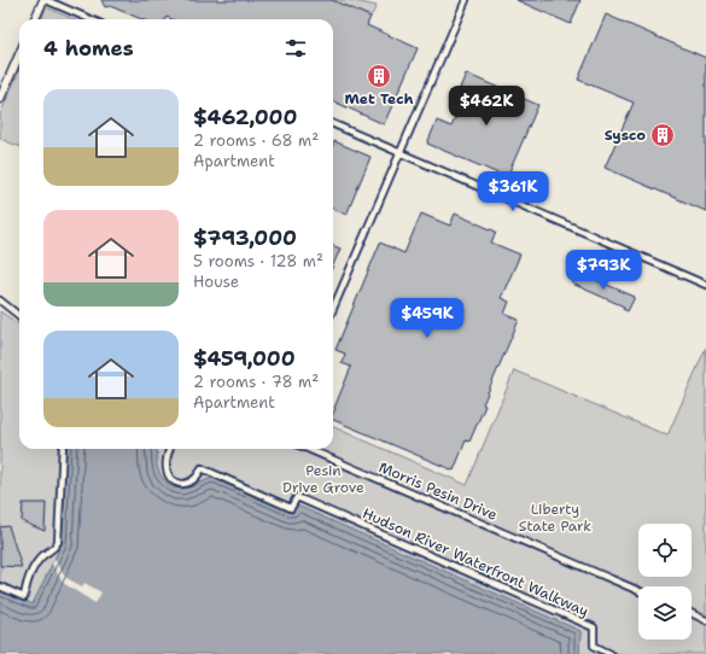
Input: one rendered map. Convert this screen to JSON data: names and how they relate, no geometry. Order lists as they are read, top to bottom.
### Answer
{
  "streets": {
    "street": ["Morris Pesin Drive", "Hudson River Waterfront Walkway"]
  },
  "parks": ["Pesin Drive Grove", "Liberty State Park"],
  "places": {
    "building": ["Met Tech", "Sysco"]
  },
  "page": {
    "heading": "4 homes",
    "list": [
      {
        "name": "$462,000",
        "note": "2 rooms · 68 m² · Apartment"
      },
      {
        "name": "$793,000",
        "note": "5 rooms · 128 m² · House"
      },
      {
        "name": "$459,000",
        "note": "2 rooms · 78 m² · Apartment"
      }
    ],
    "price": [
      "$462K",
      "$361K",
      "$793K",
      "$459K"
    ]
  }
}
